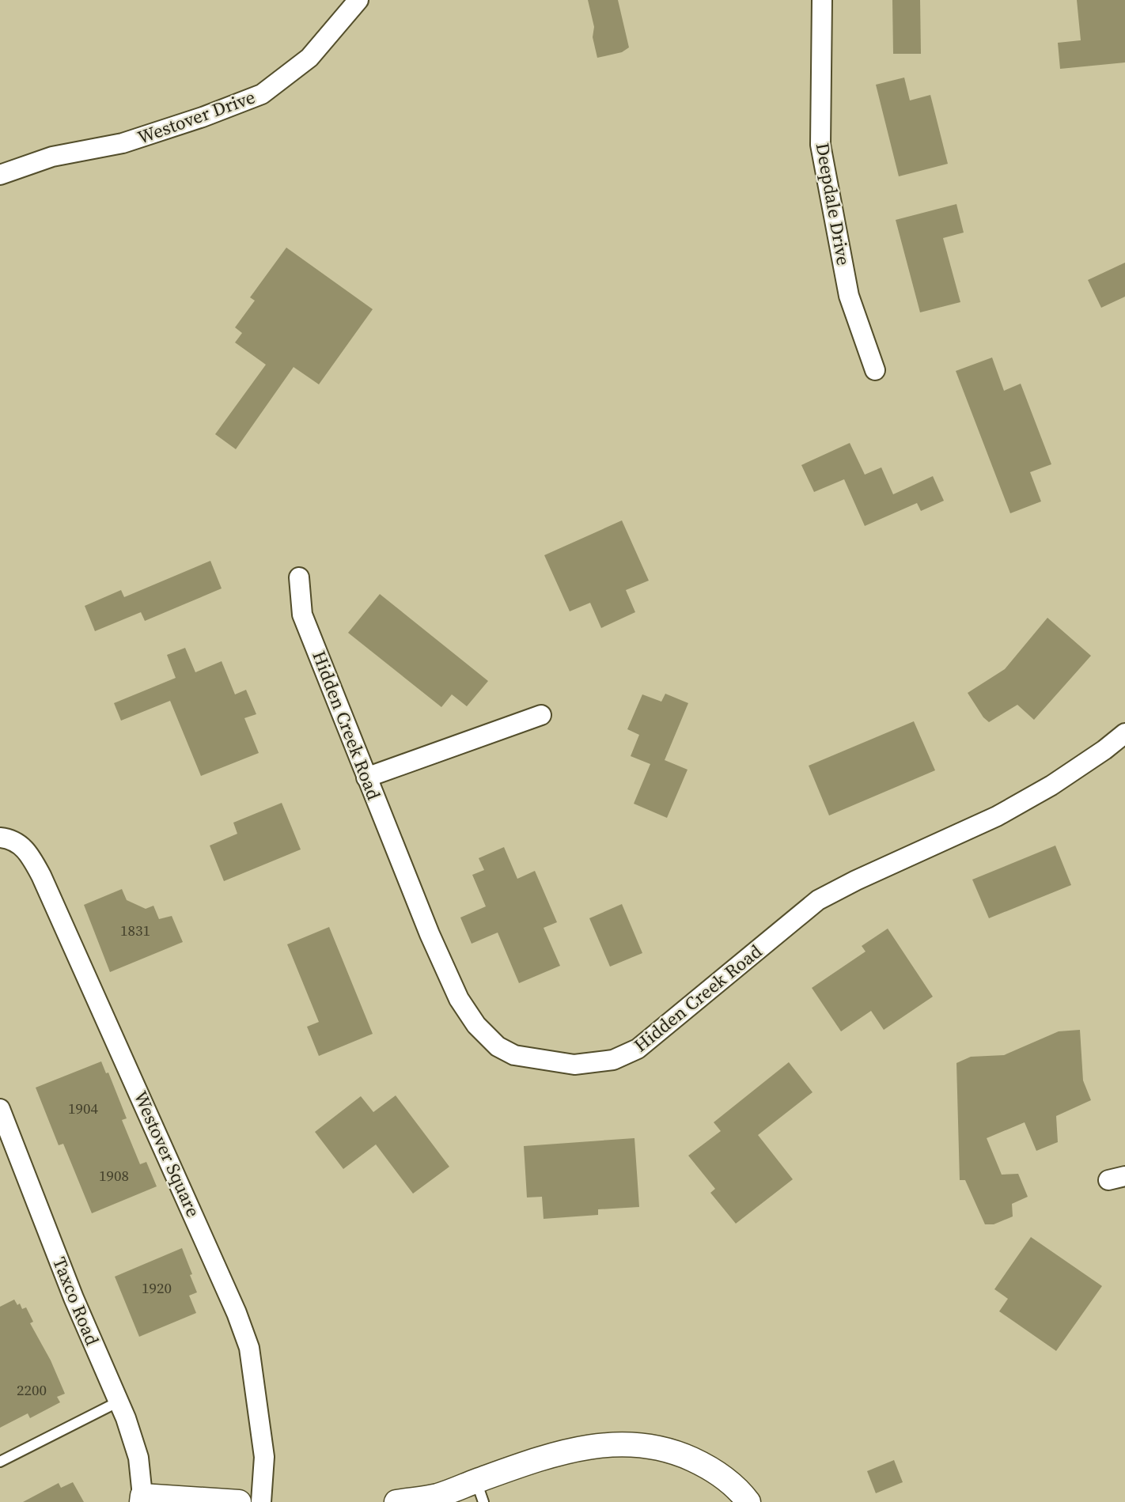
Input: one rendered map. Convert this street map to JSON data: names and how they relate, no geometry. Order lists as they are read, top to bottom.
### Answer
{
  "streets": {
    "street": [
      "Westover Drive",
      "Deepdale Drive",
      "Hidden Creek Road",
      "Westover Square",
      "Taxco Road"
    ]
  },
  "house_numbers": [
    "1831",
    "1904",
    "1908",
    "1920",
    "2200"
  ]
}
